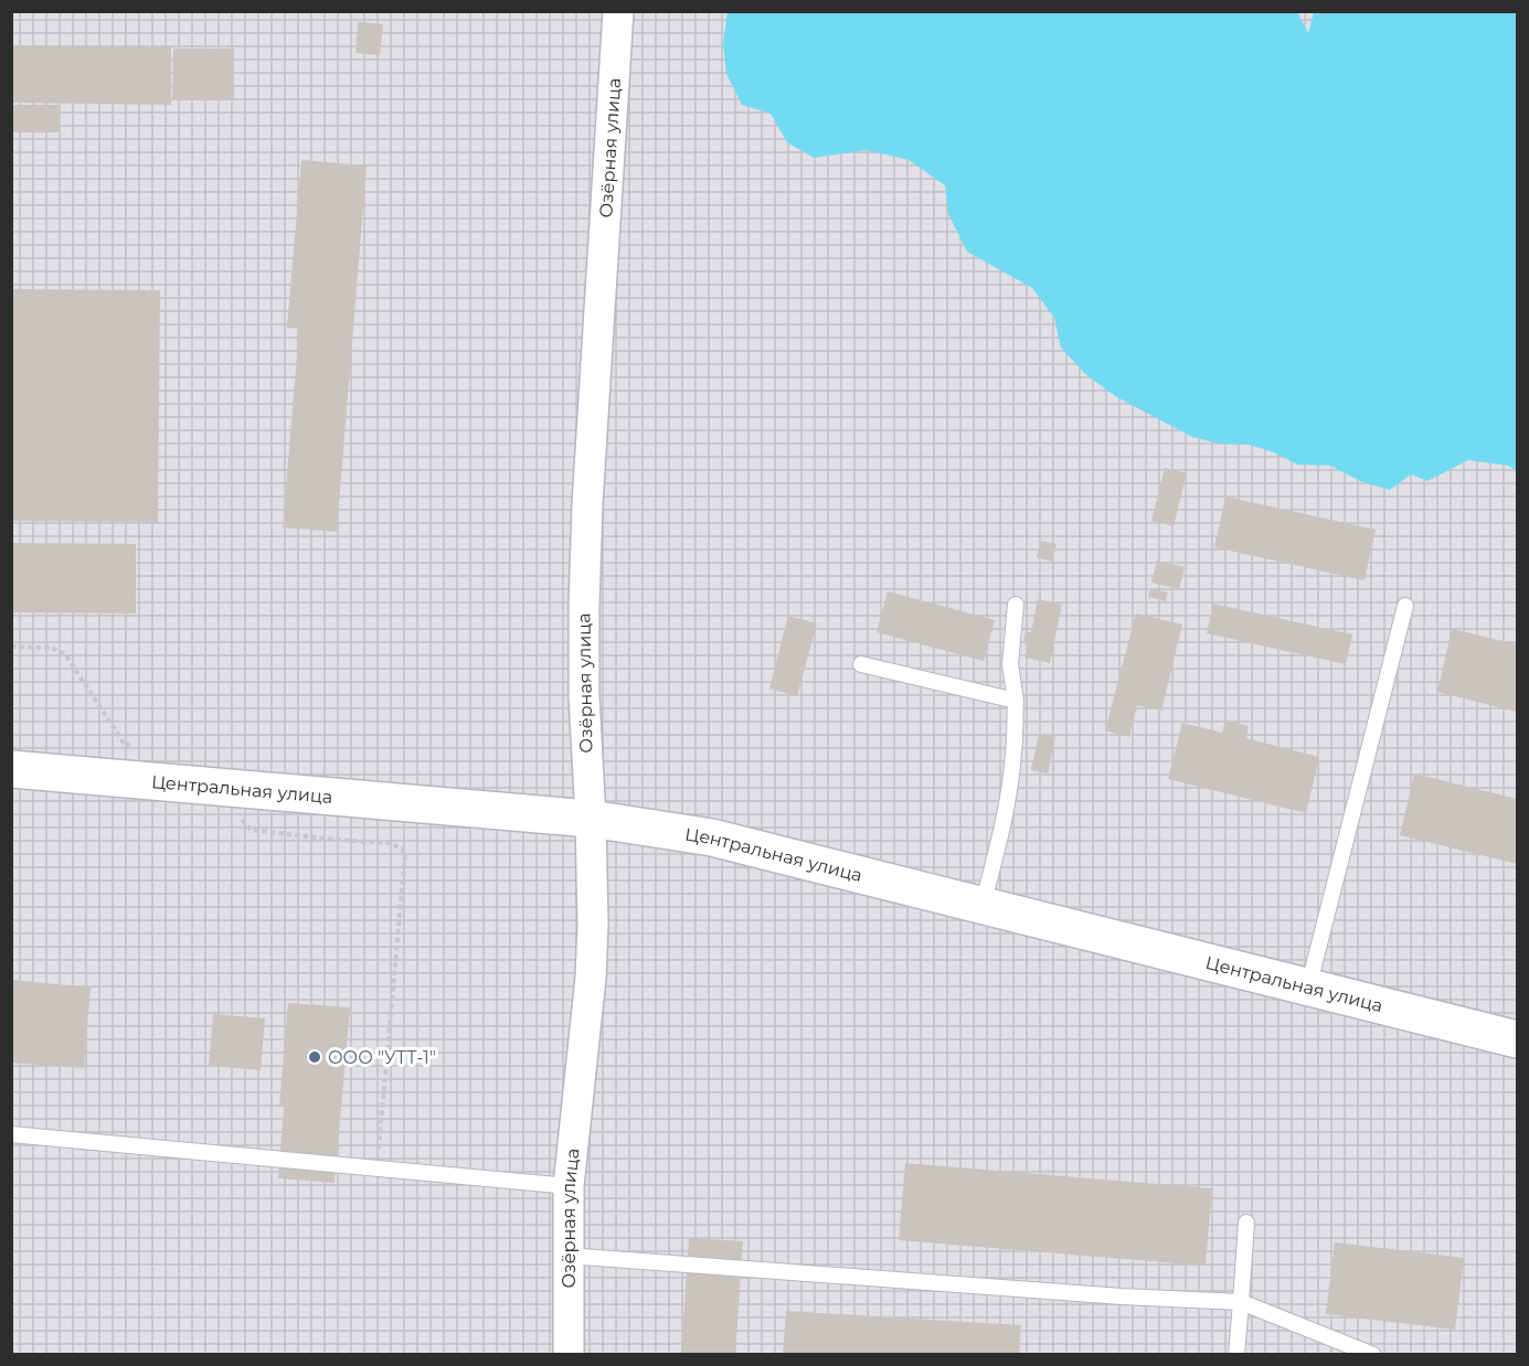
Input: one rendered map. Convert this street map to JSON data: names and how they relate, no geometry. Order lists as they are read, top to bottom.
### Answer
{
  "streets": {
    "street": ["Озёрная улица", "Центральная улица"]
  },
  "crossings": [
    ["Озёрная улица", "Центральная улица"]
  ],
  "places": ["ООО \"УТТ-1\""]
}
